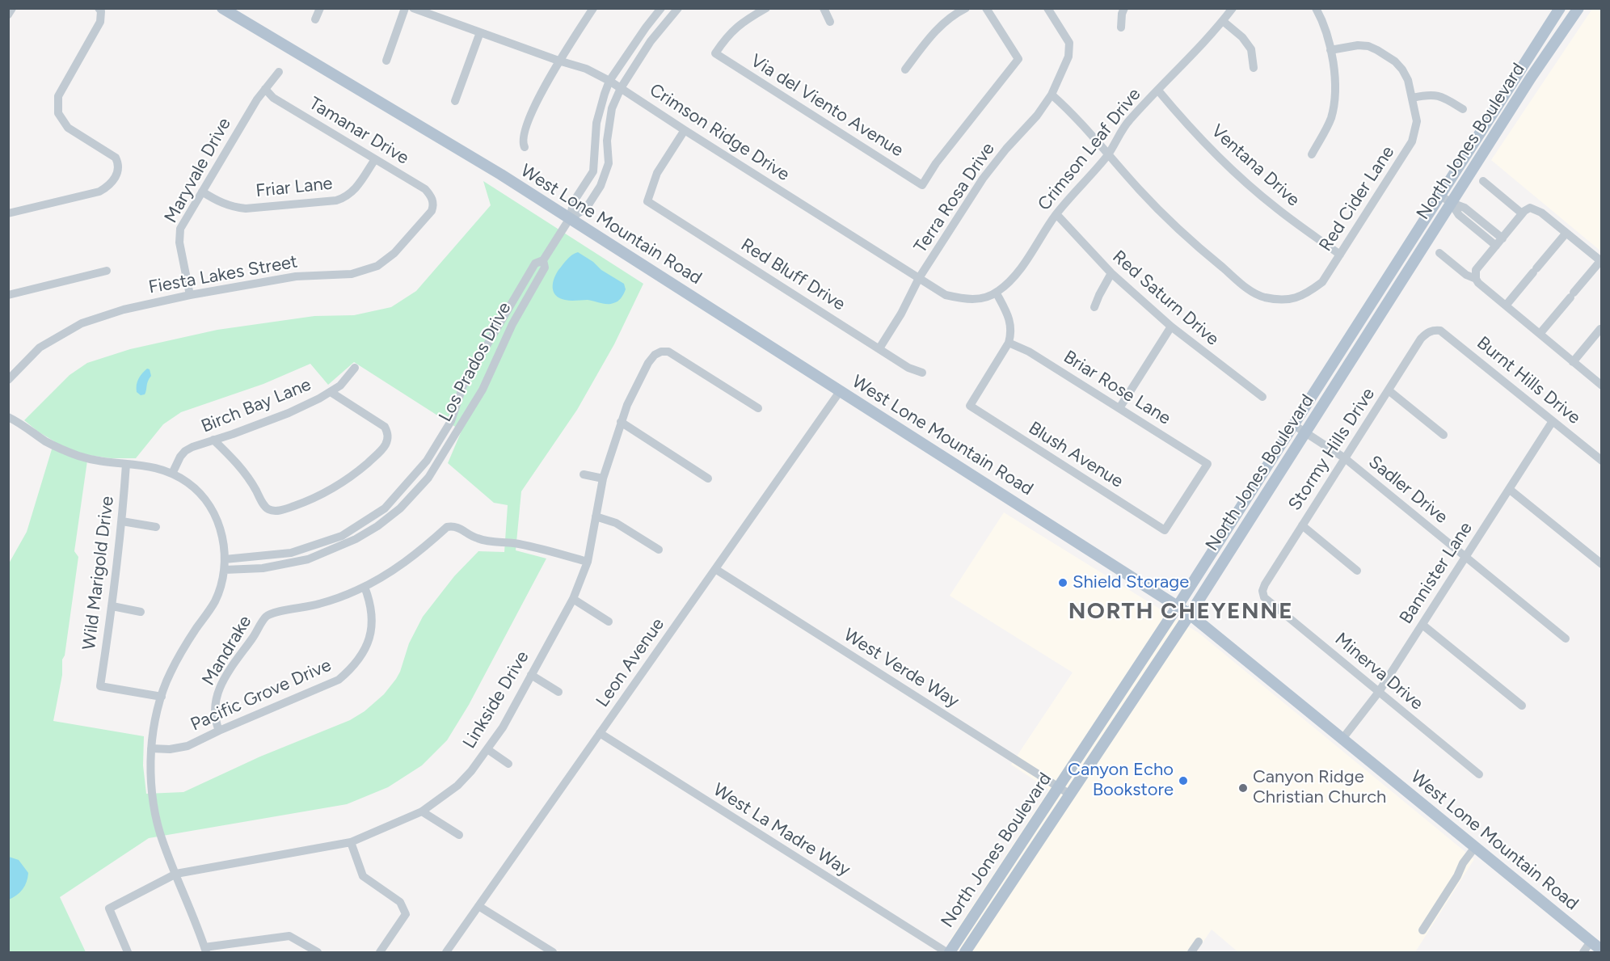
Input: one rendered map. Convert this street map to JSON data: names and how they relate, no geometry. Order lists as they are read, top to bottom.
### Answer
{
  "streets": {
    "main road": ["North Jones Boulevard", "West Lone Mountain Road"],
    "street": [
      "Via del Viento Avenue",
      "Tamanar Drive",
      "Crimson Ridge Drive",
      "Crimson Leaf Drive",
      "Ventana Drive",
      "Maryvale Drive",
      "Friar Lane",
      "Terra Rosa Drive",
      "Red Cider Lane",
      "Fiesta Lakes Street",
      "Red Bluff Drive",
      "Red Saturn Drive",
      "Los Prados Drive",
      "Burnt Hills Drive",
      "Briar Rose Lane",
      "Birch Bay Lane",
      "Stormy Hills Drive",
      "Blush Avenue",
      "Sadler Drive",
      "Wild Marigold Drive",
      "Bannister Lane",
      "Mandrake",
      "Leon Avenue",
      "West Verde Way",
      "Minerva Drive",
      "Pacific Grove Drive",
      "Linkside Drive",
      "West La Madre Way"
    ]
  },
  "crossings": [
    ["Tamanar Drive", "Maryvale Drive"],
    ["Tamanar Drive", "Friar Lane"],
    ["Tamanar Drive", "Fiesta Lakes Street"],
    ["Crimson Ridge Drive", "Crimson Leaf Drive"],
    ["Crimson Ridge Drive", "Terra Rosa Drive"],
    ["Crimson Ridge Drive", "Red Bluff Drive"],
    ["North Jones Boulevard", "West Lone Mountain Road"],
    ["North Jones Boulevard", "Sadler Drive"],
    ["North Jones Boulevard", "West Verde Way"],
    ["North Jones Boulevard", "West La Madre Way"],
    ["Crimson Leaf Drive", "Ventana Drive"],
    ["Crimson Leaf Drive", "Red Cider Lane"],
    ["Crimson Leaf Drive", "Red Saturn Drive"],
    ["Ventana Drive", "Red Cider Lane"],
    ["Maryvale Drive", "Friar Lane"],
    ["Maryvale Drive", "Fiesta Lakes Street"],
    ["Terra Rosa Drive", "Red Bluff Drive"],
    ["West Lone Mountain Road", "Los Prados Drive"],
    ["West Lone Mountain Road", "Bannister Lane"],
    ["West Lone Mountain Road", "Leon Avenue"],
    ["Burnt Hills Drive", "Stormy Hills Drive"],
    ["Burnt Hills Drive", "Bannister Lane"],
    ["Briar Rose Lane", "Blush Avenue"],
    ["Stormy Hills Drive", "Sadler Drive"],
    ["Stormy Hills Drive", "Minerva Drive"],
    ["Sadler Drive", "Bannister Lane"],
    ["Bannister Lane", "Minerva Drive"],
    ["Mandrake", "Pacific Grove Drive"],
    ["Leon Avenue", "West Verde Way"],
    ["Leon Avenue", "West La Madre Way"]
  ],
  "districts": ["NORTH CHEYENNE"],
  "places": ["Shield Storage", "Canyon Echo Bookstore", "Canyon Ridge Christian Church"]
}
